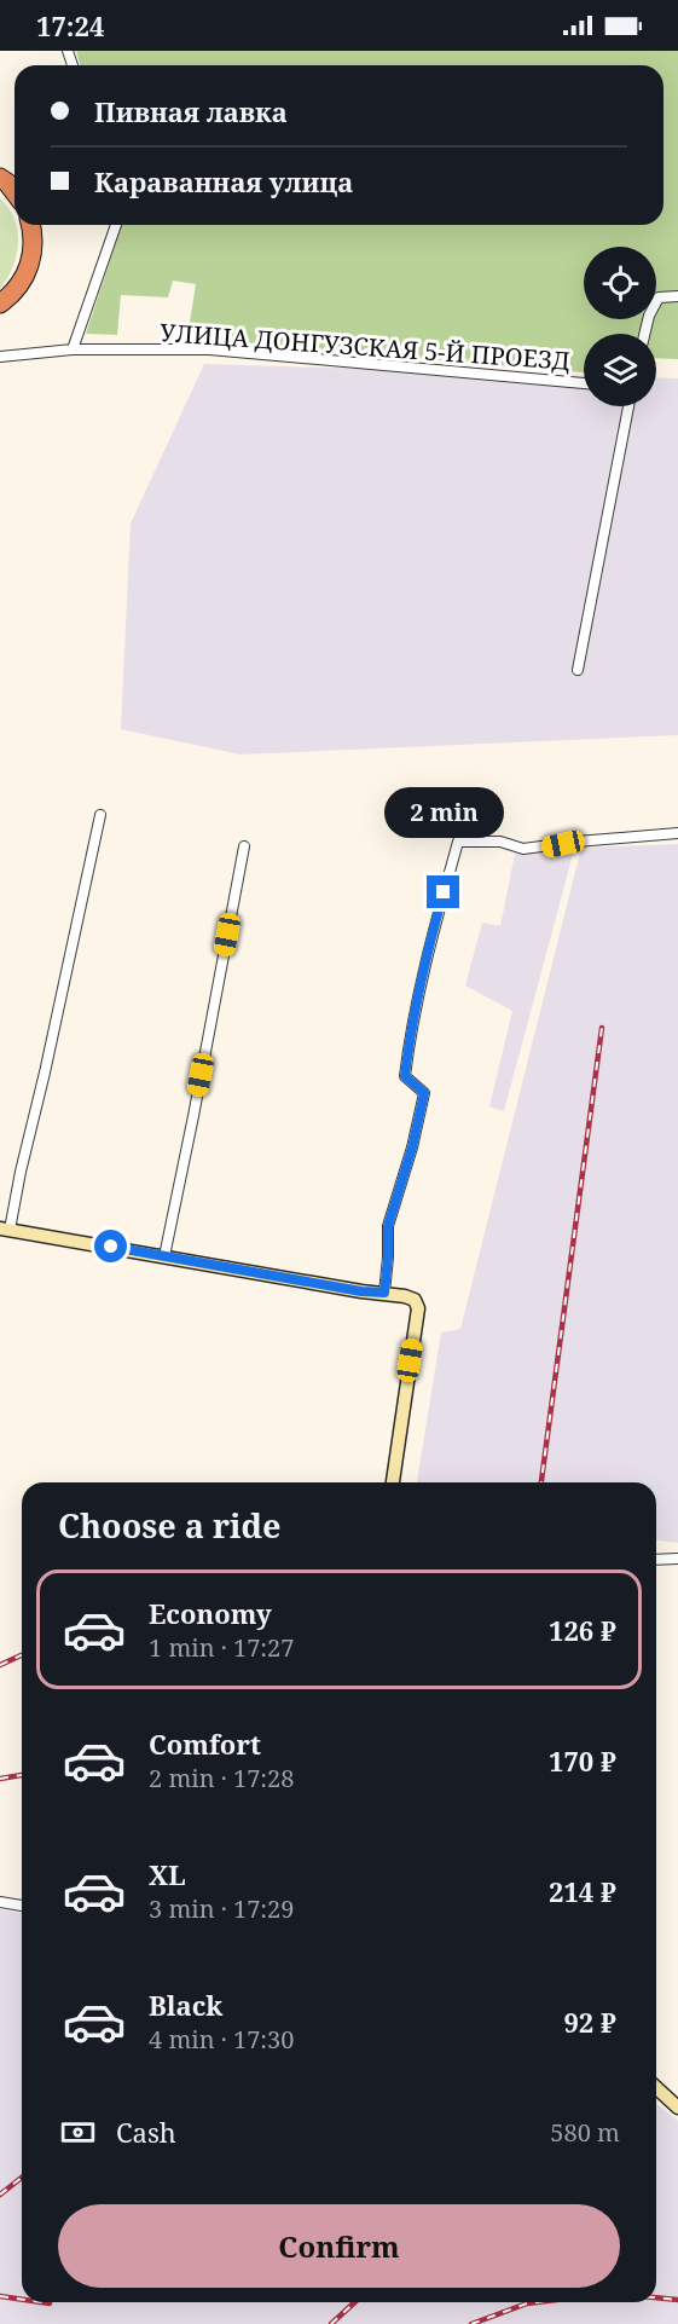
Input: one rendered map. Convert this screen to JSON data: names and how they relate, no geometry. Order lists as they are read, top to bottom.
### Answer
{
  "streets": {
    "street": ["УЛИЦА ДОНГУЗСКАЯ 5-Й ПРОЕЗД"]
  },
  "page": {
    "status": "17:24",
    "banner": ["Пивная лавка", "Караванная улица"],
    "bubble": "2 min",
    "heading": "Choose a ride",
    "list": [
      {
        "name": "Economy",
        "note": "1 min · 17:27",
        "value": "126 ₽"
      },
      {
        "name": "Comfort",
        "note": "2 min · 17:28",
        "value": "170 ₽"
      },
      {
        "name": "XL",
        "note": "3 min · 17:29",
        "value": "214 ₽"
      },
      {
        "name": "Black",
        "note": "4 min · 17:30",
        "value": "92 ₽"
      }
    ],
    "pay": ["Cash", "580 m"],
    "buttons": "Confirm"
  }
}
